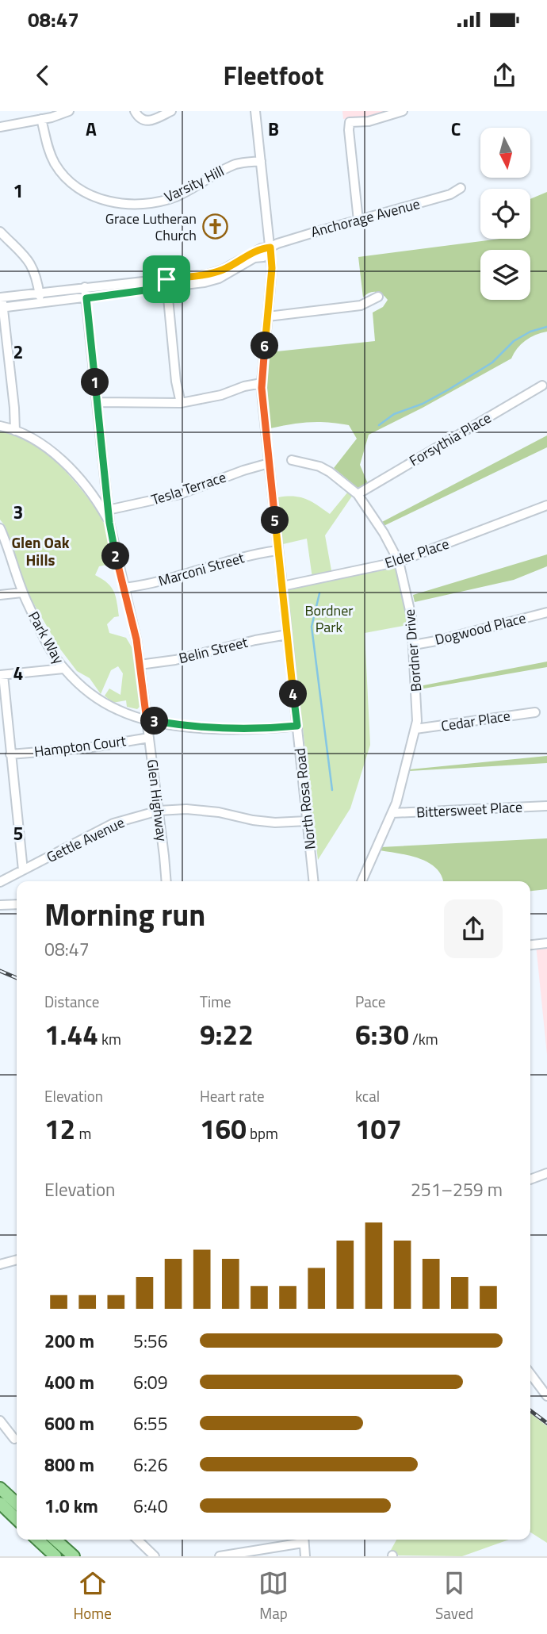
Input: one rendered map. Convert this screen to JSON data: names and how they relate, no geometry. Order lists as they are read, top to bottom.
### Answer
{
  "streets": {
    "street": [
      "Varsity Hill",
      "Anchorage Avenue",
      "Forsythia Place",
      "Tesla Terrace",
      "Elder Place",
      "Marconi Street",
      "Dogwood Place",
      "Park Way",
      "Belin Street",
      "Bordner Drive",
      "Cedar Place",
      "Hampton Court",
      "North Rosa Road",
      "Glen Highway",
      "Bittersweet Place",
      "Gettle Avenue"
    ]
  },
  "crossings": [
    ["Varsity Hill", "North Rosa Road"],
    ["Anchorage Avenue", "North Rosa Road"],
    ["Forsythia Place", "Bordner Drive"],
    ["Tesla Terrace", "North Rosa Road"],
    ["Tesla Terrace", "Glen Highway"],
    ["Elder Place", "Bordner Drive"],
    ["Elder Place", "North Rosa Road"],
    ["Marconi Street", "North Rosa Road"],
    ["Marconi Street", "Glen Highway"],
    ["Dogwood Place", "Bordner Drive"],
    ["Park Way", "North Rosa Road"],
    ["Park Way", "Glen Highway"],
    ["Belin Street", "North Rosa Road"],
    ["Belin Street", "Glen Highway"],
    ["Bordner Drive", "Cedar Place"],
    ["Bordner Drive", "Bittersweet Place"],
    ["Hampton Court", "Glen Highway"],
    ["North Rosa Road", "Gettle Avenue"],
    ["Glen Highway", "Gettle Avenue"]
  ],
  "districts": ["Glen Oak Hills"],
  "parks": ["Bordner Park"],
  "places": {
    "church": ["Grace Lutheran Church"]
  },
  "north": "bottom",
  "page": {
    "status": "08:47",
    "header": "Fleetfoot",
    "pins": [
      "6",
      "1",
      "5",
      "2",
      "4",
      "3"
    ],
    "heading": ["Morning run", "08:47"],
    "stats": [
      ["Distance", "1.44 km"],
      ["Time", "9:22"],
      ["Pace", "6:30 /km"],
      ["Elevation", "12 m"],
      ["Heart rate", "160 bpm"],
      ["kcal", "107"]
    ],
    "chart": ["Elevation", "251–259 m"],
    "list": [
      {
        "name": "200 m",
        "note": "5:56"
      },
      {
        "name": "400 m",
        "note": "6:09"
      },
      {
        "name": "600 m",
        "note": "6:55"
      },
      {
        "name": "800 m",
        "note": "6:26"
      },
      {
        "name": "1.0 km",
        "note": "6:40"
      }
    ],
    "tabs": ["Home", "Map", "Saved"]
  },
  "grid": {
    "columns": ["A", "B", "C"],
    "rows": [
      "1",
      "2",
      "3",
      "4",
      "5"
    ]
  }
}
